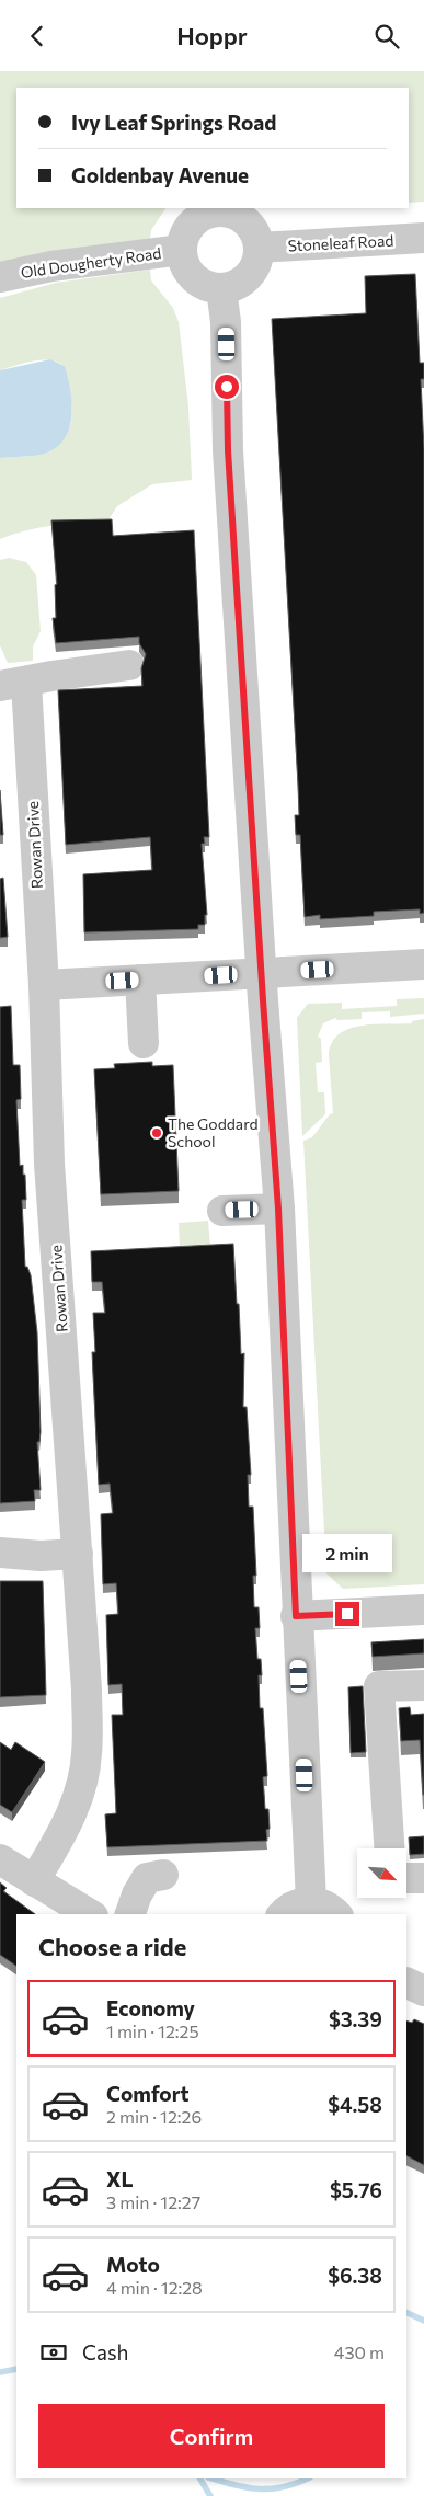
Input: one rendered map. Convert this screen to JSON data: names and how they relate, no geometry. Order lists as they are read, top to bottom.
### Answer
{
  "streets": {
    "street": ["Stoneleaf Road", "Old Dougherty Road", "Rowan Drive"]
  },
  "crossings": [
    ["Stoneleaf Road", "Old Dougherty Road"]
  ],
  "places": ["The Goddard School"],
  "north": "bottom right",
  "page": {
    "header": "Hoppr",
    "banner": ["Ivy Leaf Springs Road", "Goldenbay Avenue"],
    "bubble": "2 min",
    "heading": "Choose a ride",
    "list": [
      {
        "name": "Economy",
        "note": "1 min · 12:25",
        "value": "$3.39"
      },
      {
        "name": "Comfort",
        "note": "2 min · 12:26",
        "value": "$4.58"
      },
      {
        "name": "XL",
        "note": "3 min · 12:27",
        "value": "$5.76"
      },
      {
        "name": "Moto",
        "note": "4 min · 12:28",
        "value": "$6.38"
      }
    ],
    "pay": ["Cash", "430 m"],
    "buttons": "Confirm"
  }
}
